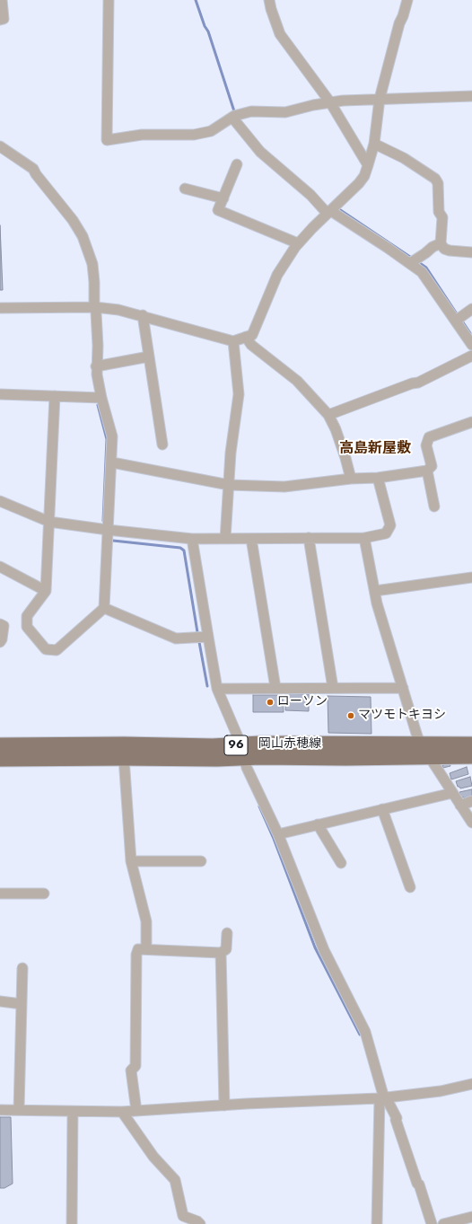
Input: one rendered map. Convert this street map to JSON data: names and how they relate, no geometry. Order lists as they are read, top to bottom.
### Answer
{
  "streets": {
    "main road": ["岡山赤穂線", "96"]
  },
  "districts": ["高島新屋敷"],
  "places": ["ローソン", "マツモトキヨシ"]
}
